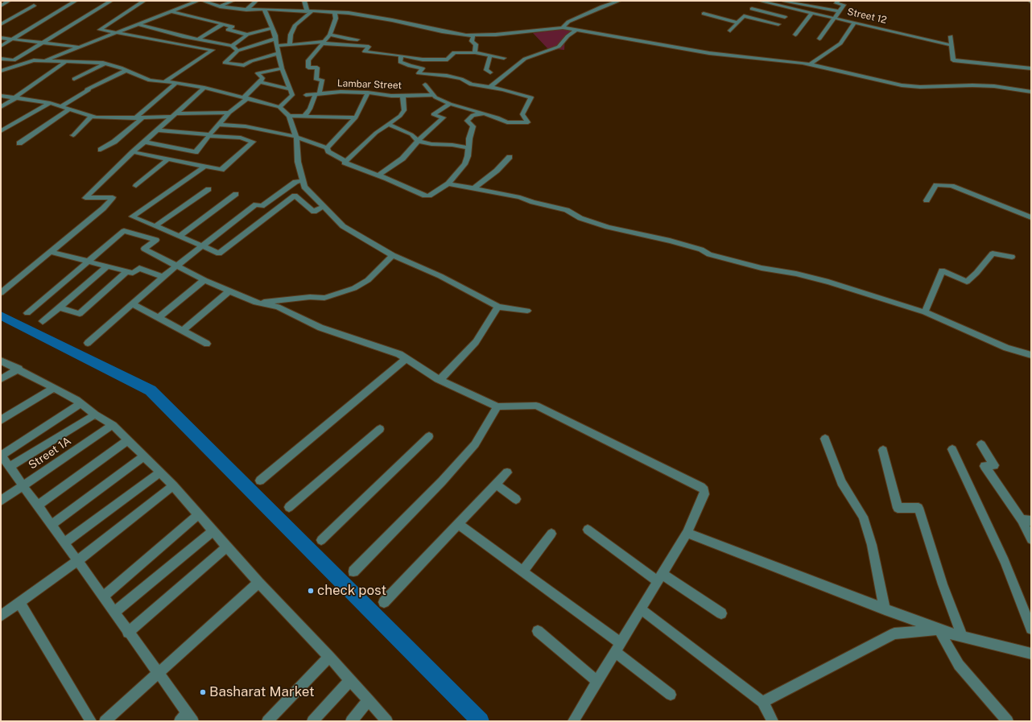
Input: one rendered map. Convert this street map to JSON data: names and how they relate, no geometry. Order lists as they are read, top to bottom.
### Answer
{
  "streets": {
    "street": ["Street 12", "Lambar Street", "Street 1A"]
  },
  "places": ["check post", "Basharat Market"]
}
